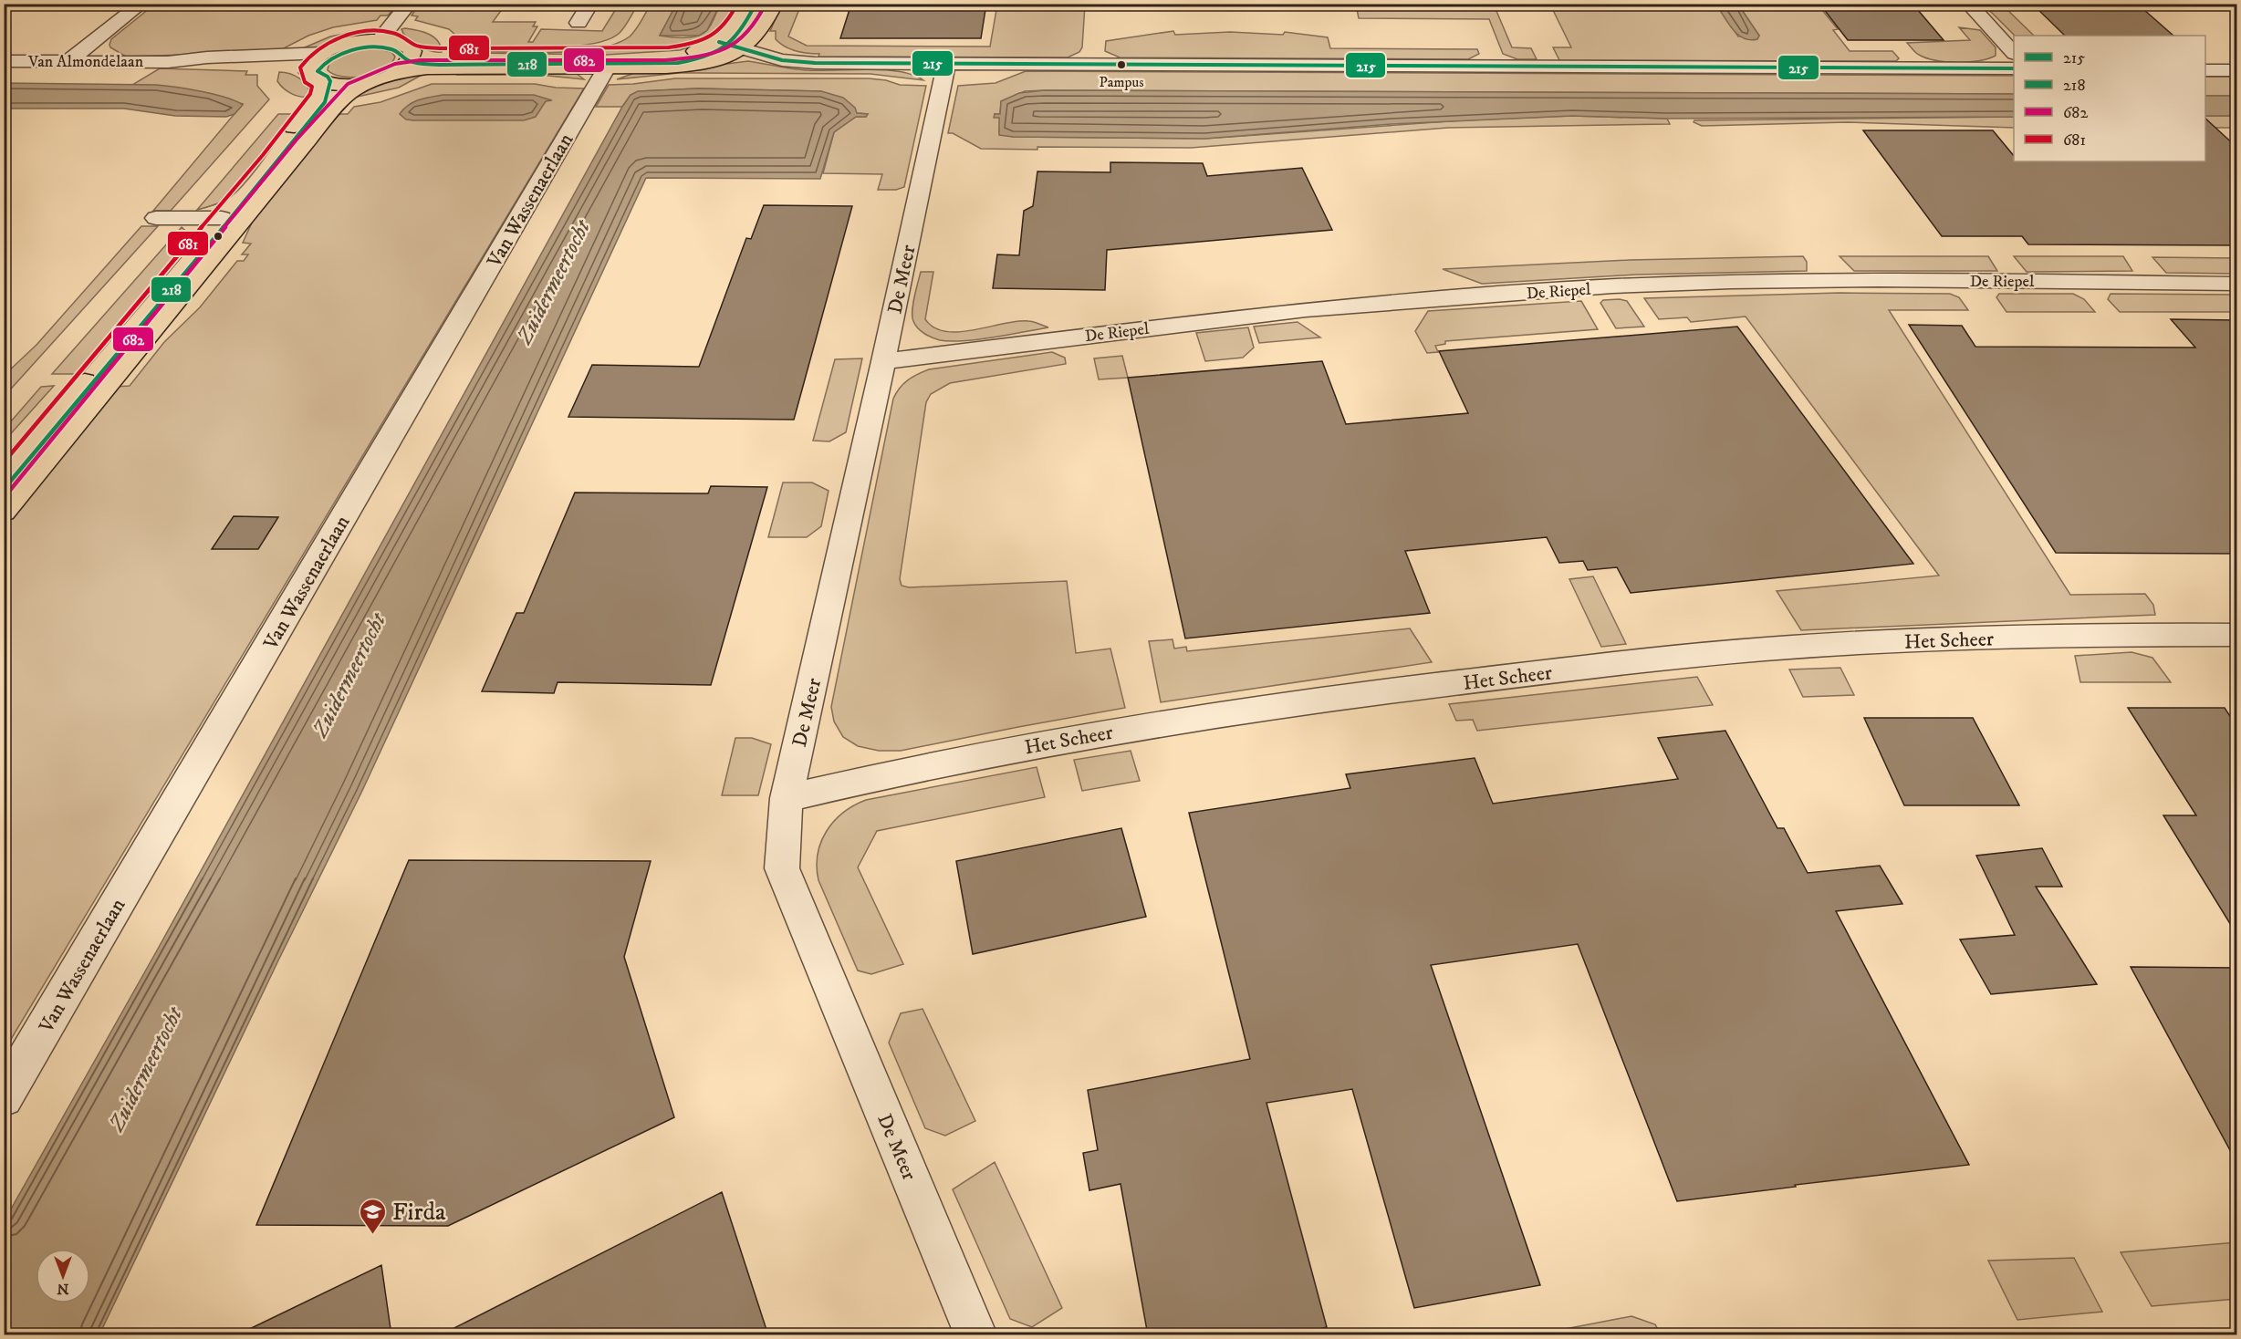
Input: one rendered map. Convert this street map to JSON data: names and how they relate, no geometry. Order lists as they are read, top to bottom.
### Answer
{
  "streets": {
    "street": [
      "Van Almondelaan",
      "Van Wassenaerlaan",
      "De Meer",
      "De Riepel",
      "Het Scheer"
    ]
  },
  "crossings": [
    ["De Meer", "De Riepel"],
    ["De Meer", "Het Scheer"]
  ],
  "water": ["Zuidermeertocht"],
  "places": {
    "other": ["Pampus"],
    "school or university": ["Firda"]
  },
  "lines": [
    "transit line 682",
    "transit line 681",
    "transit line 218",
    "transit line 215"
  ],
  "legend": [
    "215",
    "218",
    "682",
    "681"
  ],
  "north": "bottom"
}
